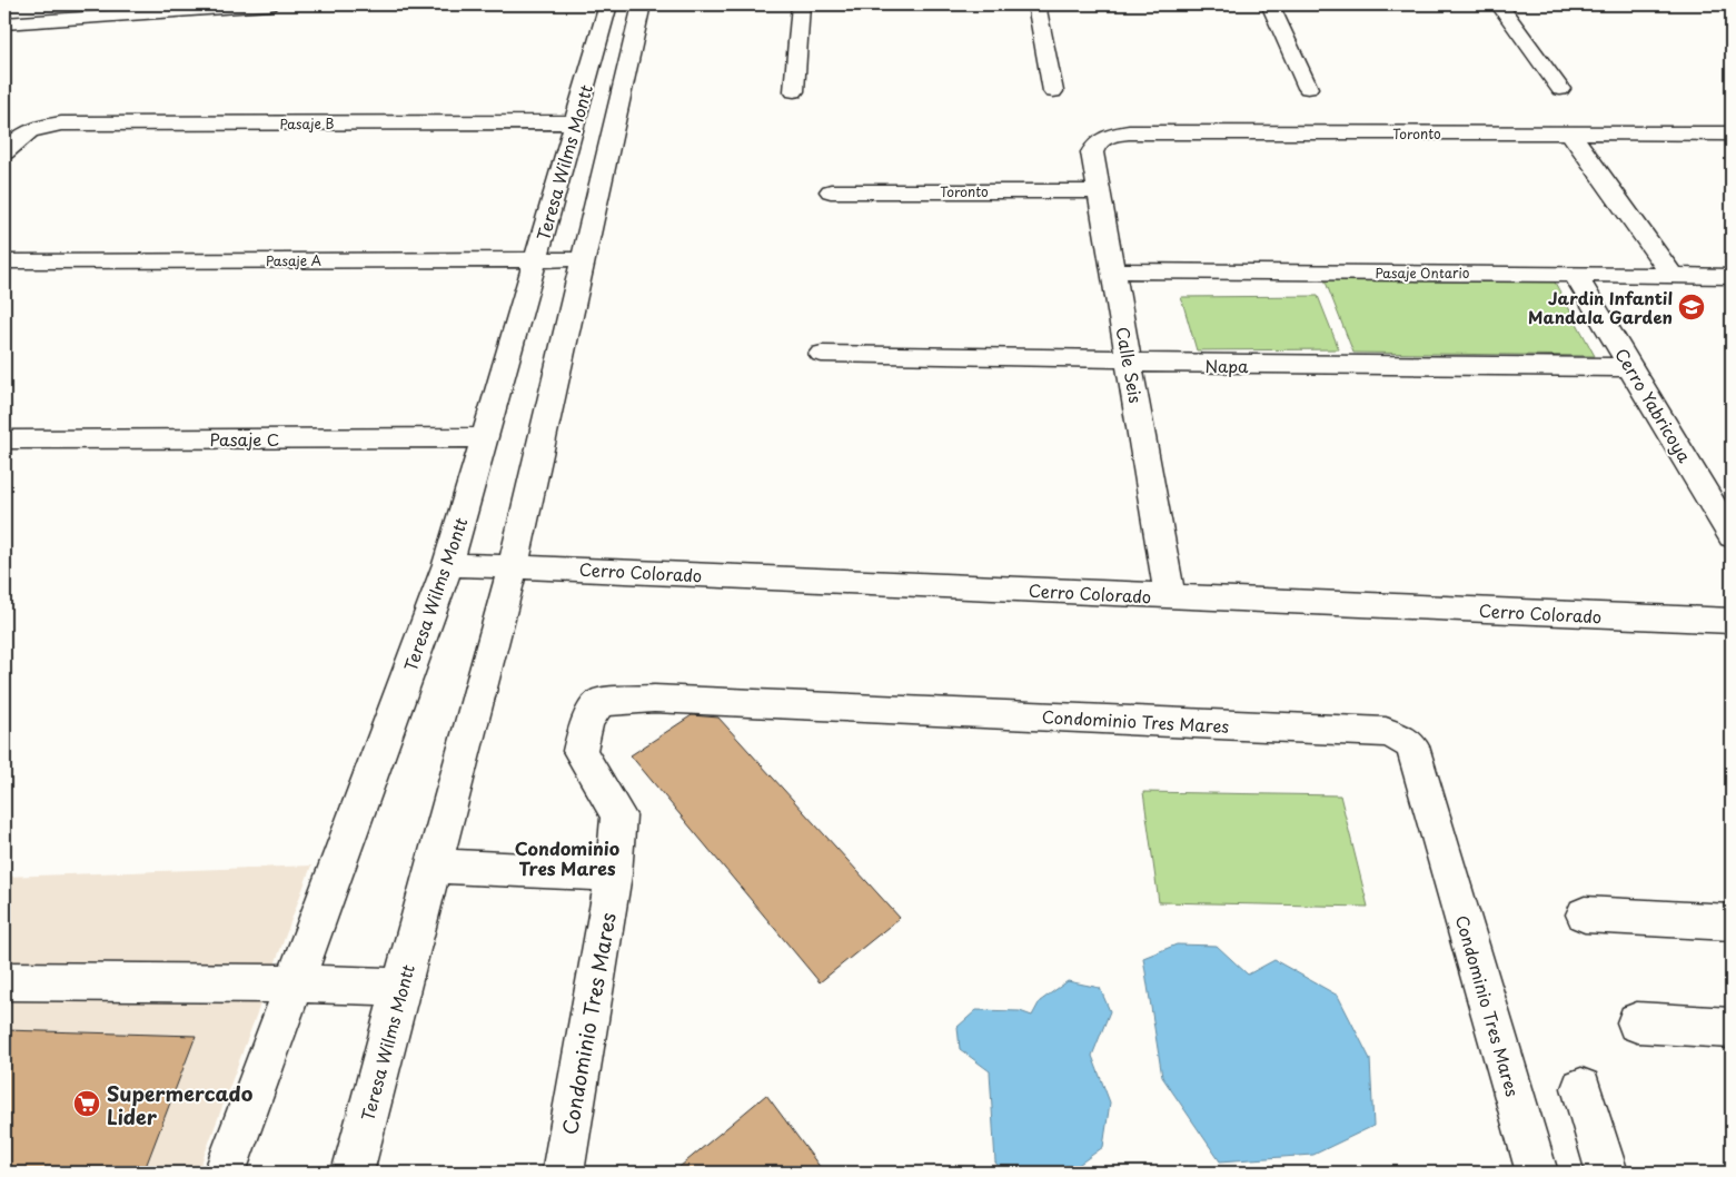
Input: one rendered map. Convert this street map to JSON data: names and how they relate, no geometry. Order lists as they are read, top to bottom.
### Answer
{
  "streets": {
    "street": [
      "Pasaje B",
      "Toronto",
      "Teresa Wilms Montt",
      "Pasaje A",
      "Pasaje Ontario",
      "Calle Seis",
      "Napa",
      "Cerro Yabricoya",
      "Pasaje C",
      "Cerro Colorado",
      "Condominio Tres Mares"
    ]
  },
  "crossings": [
    ["Pasaje B", "Teresa Wilms Montt"],
    ["Toronto", "Calle Seis"],
    ["Teresa Wilms Montt", "Pasaje A"],
    ["Teresa Wilms Montt", "Pasaje C"],
    ["Teresa Wilms Montt", "Cerro Colorado"],
    ["Pasaje Ontario", "Calle Seis"],
    ["Pasaje Ontario", "Cerro Yabricoya"],
    ["Calle Seis", "Napa"],
    ["Calle Seis", "Cerro Colorado"],
    ["Napa", "Cerro Yabricoya"]
  ],
  "districts": ["Condominio Tres Mares"],
  "places": {
    "school or university": ["Jardin Infantil Mandala Garden"],
    "supermarket": ["Supermercado Lider"]
  }
}
